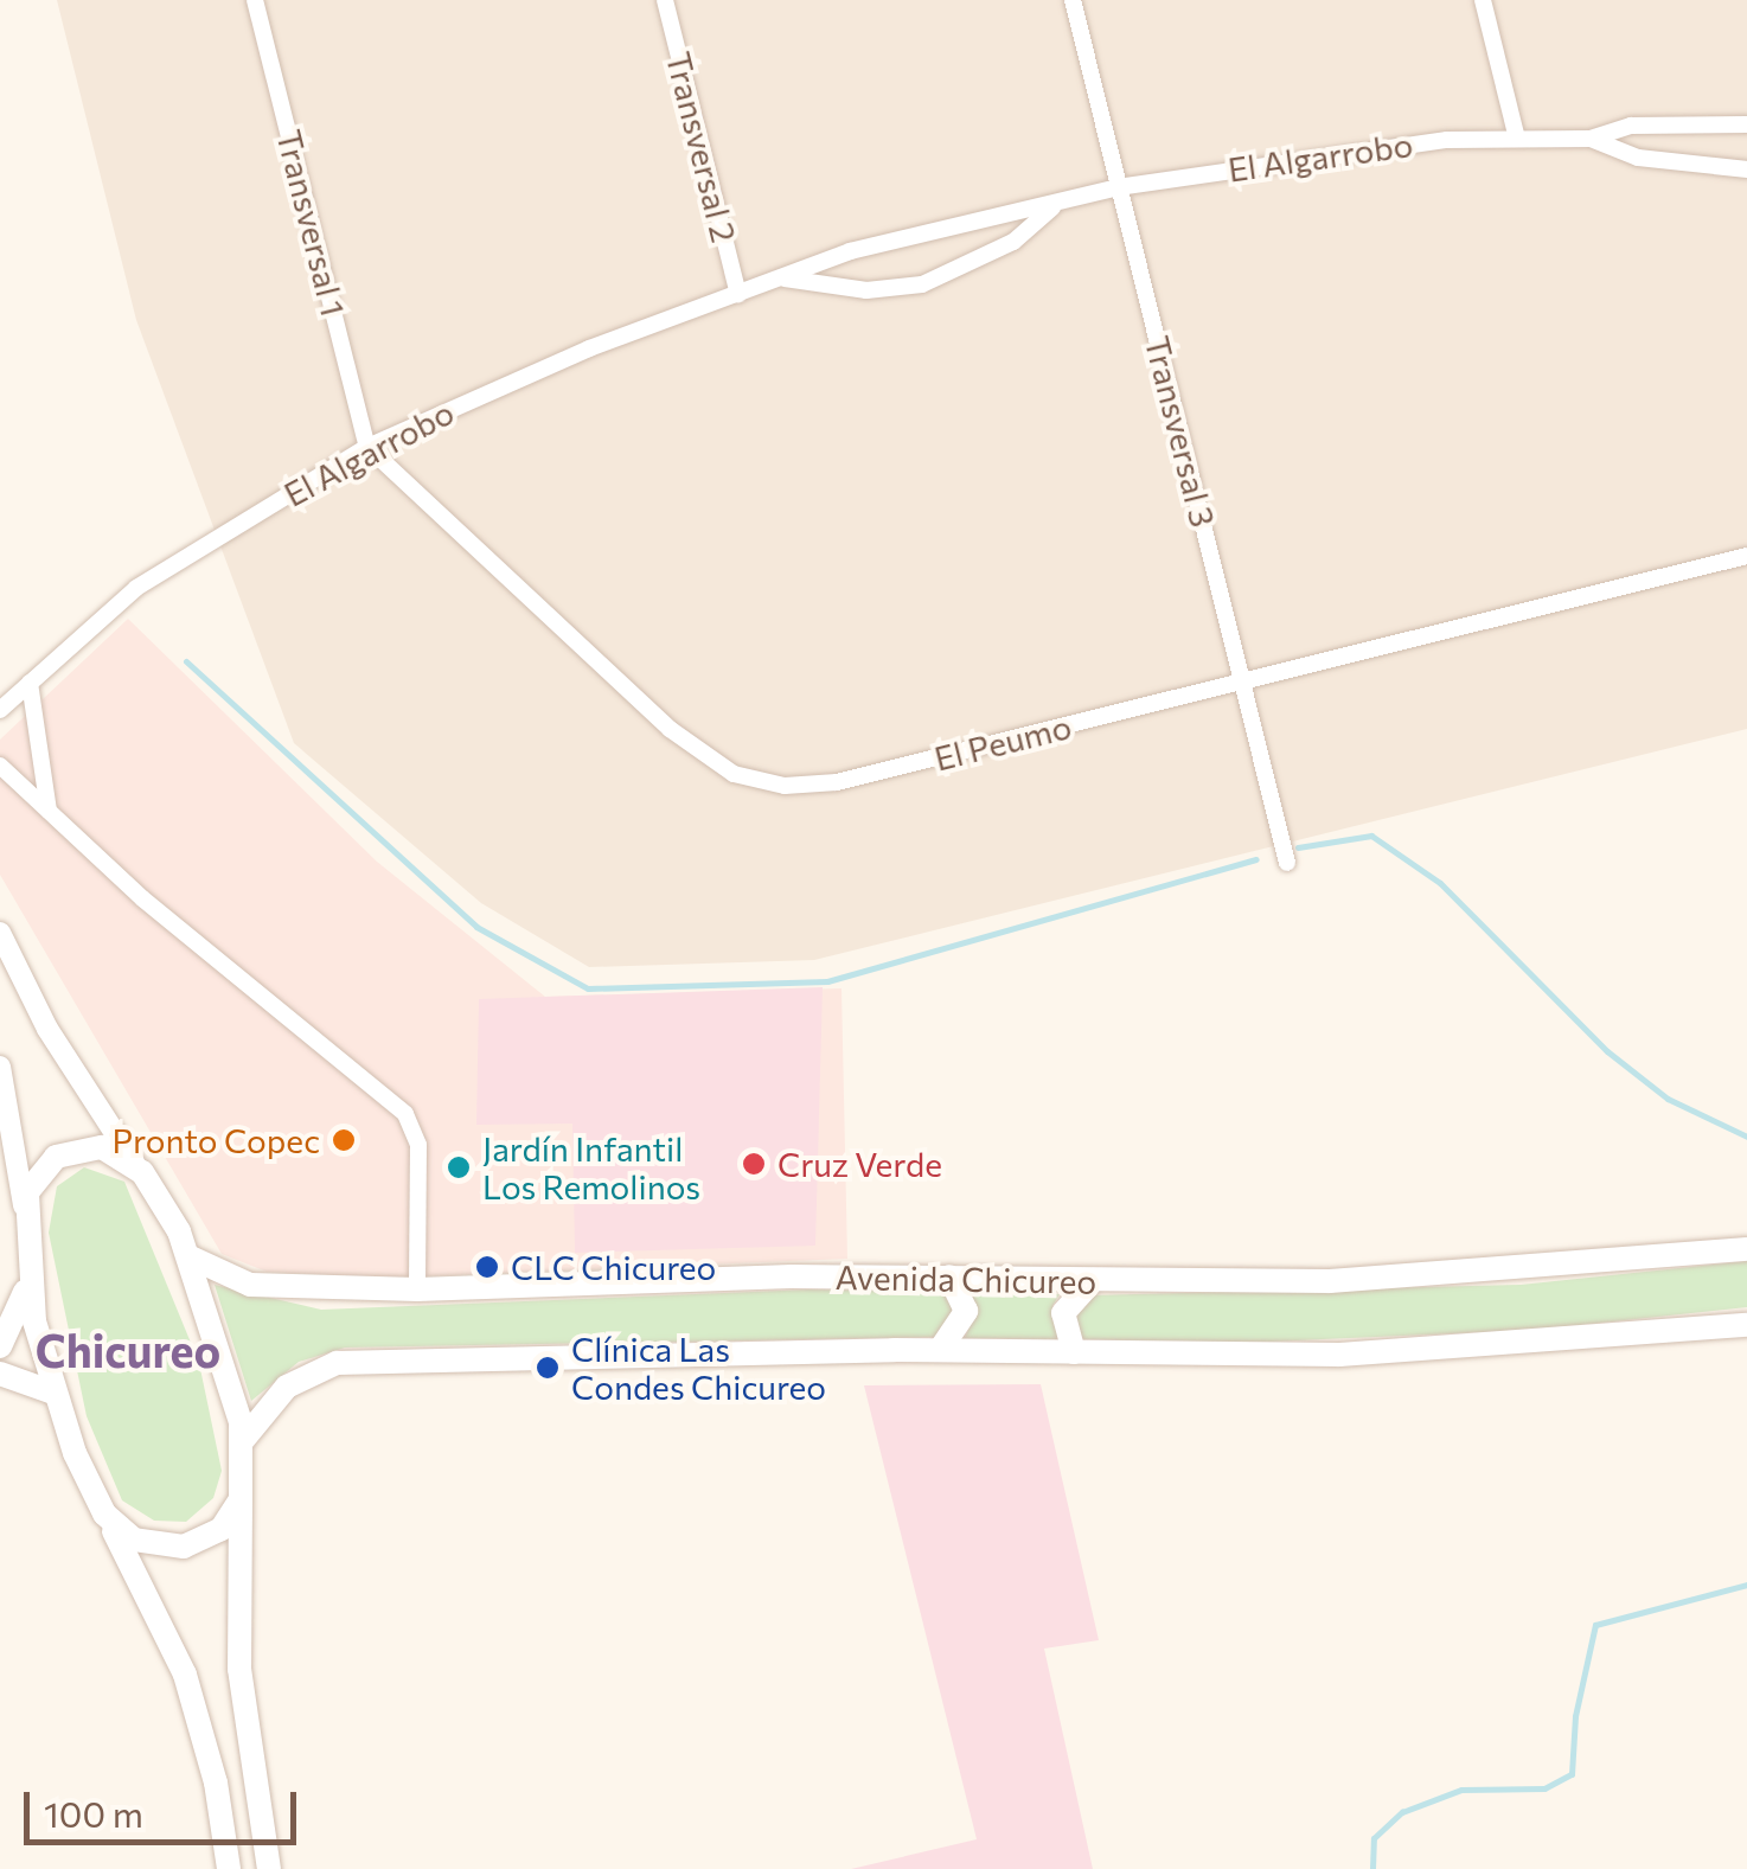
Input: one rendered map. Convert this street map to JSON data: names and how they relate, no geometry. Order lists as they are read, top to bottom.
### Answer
{
  "streets": {
    "main road": ["Avenida Chicureo"],
    "street": [
      "Transversal 2",
      "El Algarrobo",
      "Transversal 1",
      "Transversal 3",
      "El Peumo"
    ]
  },
  "crossings": [
    ["Transversal 2", "El Algarrobo"],
    ["El Algarrobo", "Transversal 1"],
    ["El Algarrobo", "Transversal 3"],
    ["El Algarrobo", "El Peumo"],
    ["Transversal 1", "El Peumo"],
    ["Transversal 3", "El Peumo"]
  ],
  "districts": ["Chicureo"],
  "places": [
    "Pronto Copec",
    "Cruz Verde",
    "Jardín Infantil Los Remolinos",
    "CLC Chicureo",
    "Clínica Las Condes Chicureo"
  ],
  "scale_bar": "100 m"
}
